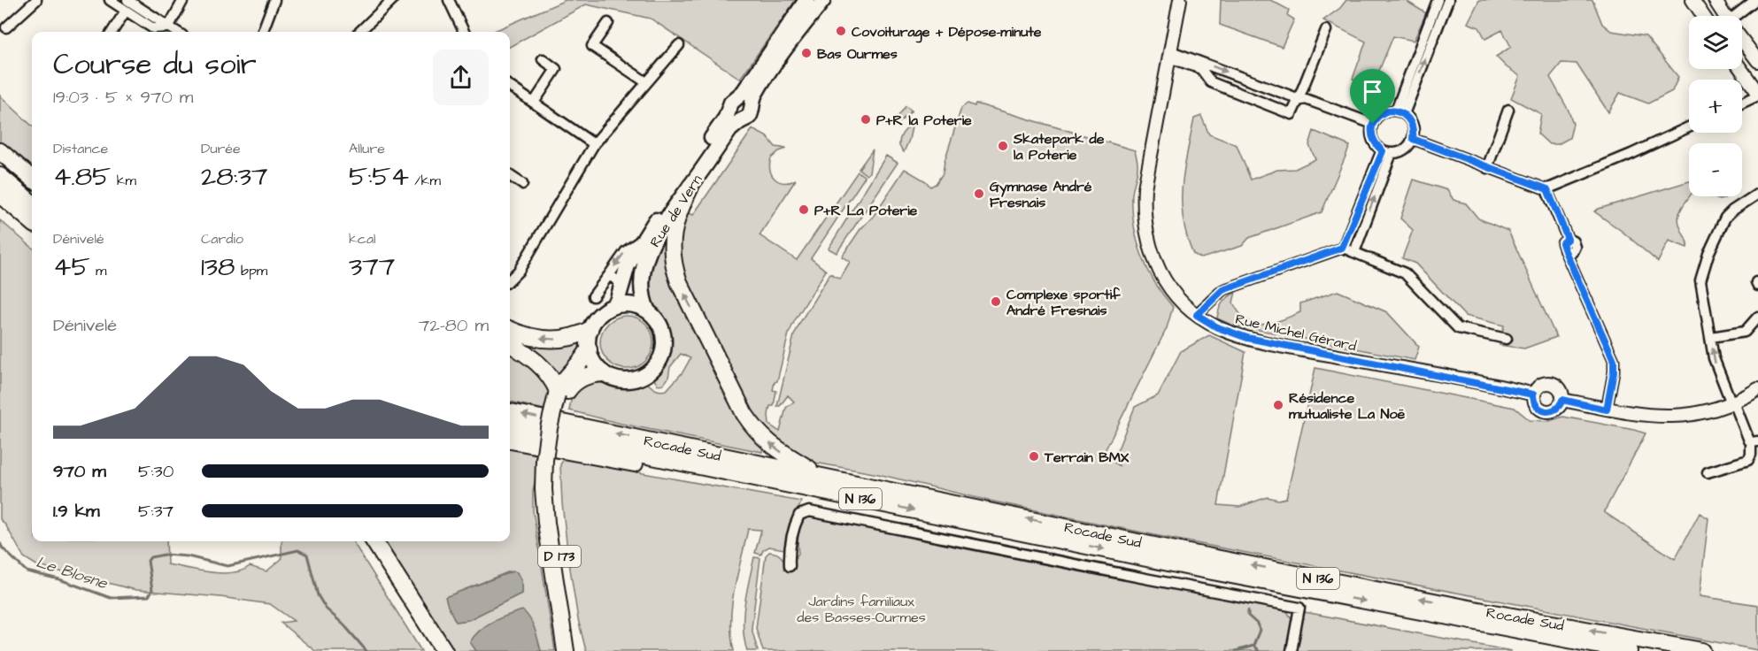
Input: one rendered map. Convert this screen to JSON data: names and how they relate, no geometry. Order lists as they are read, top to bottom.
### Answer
{
  "streets": {
    "highway": ["Rocade Sud", "N 136", "D 173"],
    "main road": ["Rue de Vern"],
    "street": ["Rue Michel Gérard"]
  },
  "crossings": [
    ["Rue de Vern", "D 173"]
  ],
  "water": ["Le Blosne"],
  "parks": ["Jardins familiaux des Basses-Ourmes"],
  "places": [
    "Covoiturage + Dépose-minute",
    "Bas Ourmes",
    "P+R la Poterie",
    "Skatepark de la Poterie",
    "Gymnase André Fresnais",
    "P+R La Poterie",
    "Complexe sportif André Fresnais",
    "Résidence mutualiste La Noë",
    "Terrain BMX"
  ],
  "page": {
    "map_buttons": ["+", "−"],
    "heading": ["Course du soir", "19:03 · 5 × 970 m"],
    "stats": [
      ["Distance", "4.85 km"],
      ["Durée", "28:37"],
      ["Allure", "5:54 /km"],
      ["Dénivelé", "45 m"],
      ["Cardio", "138 bpm"],
      ["kcal", "377"]
    ],
    "chart": ["Dénivelé", "72–80 m"],
    "list": [
      {
        "name": "970 m",
        "note": "5:30"
      },
      {
        "name": "1.9 km",
        "note": "5:37"
      }
    ]
  }
}
